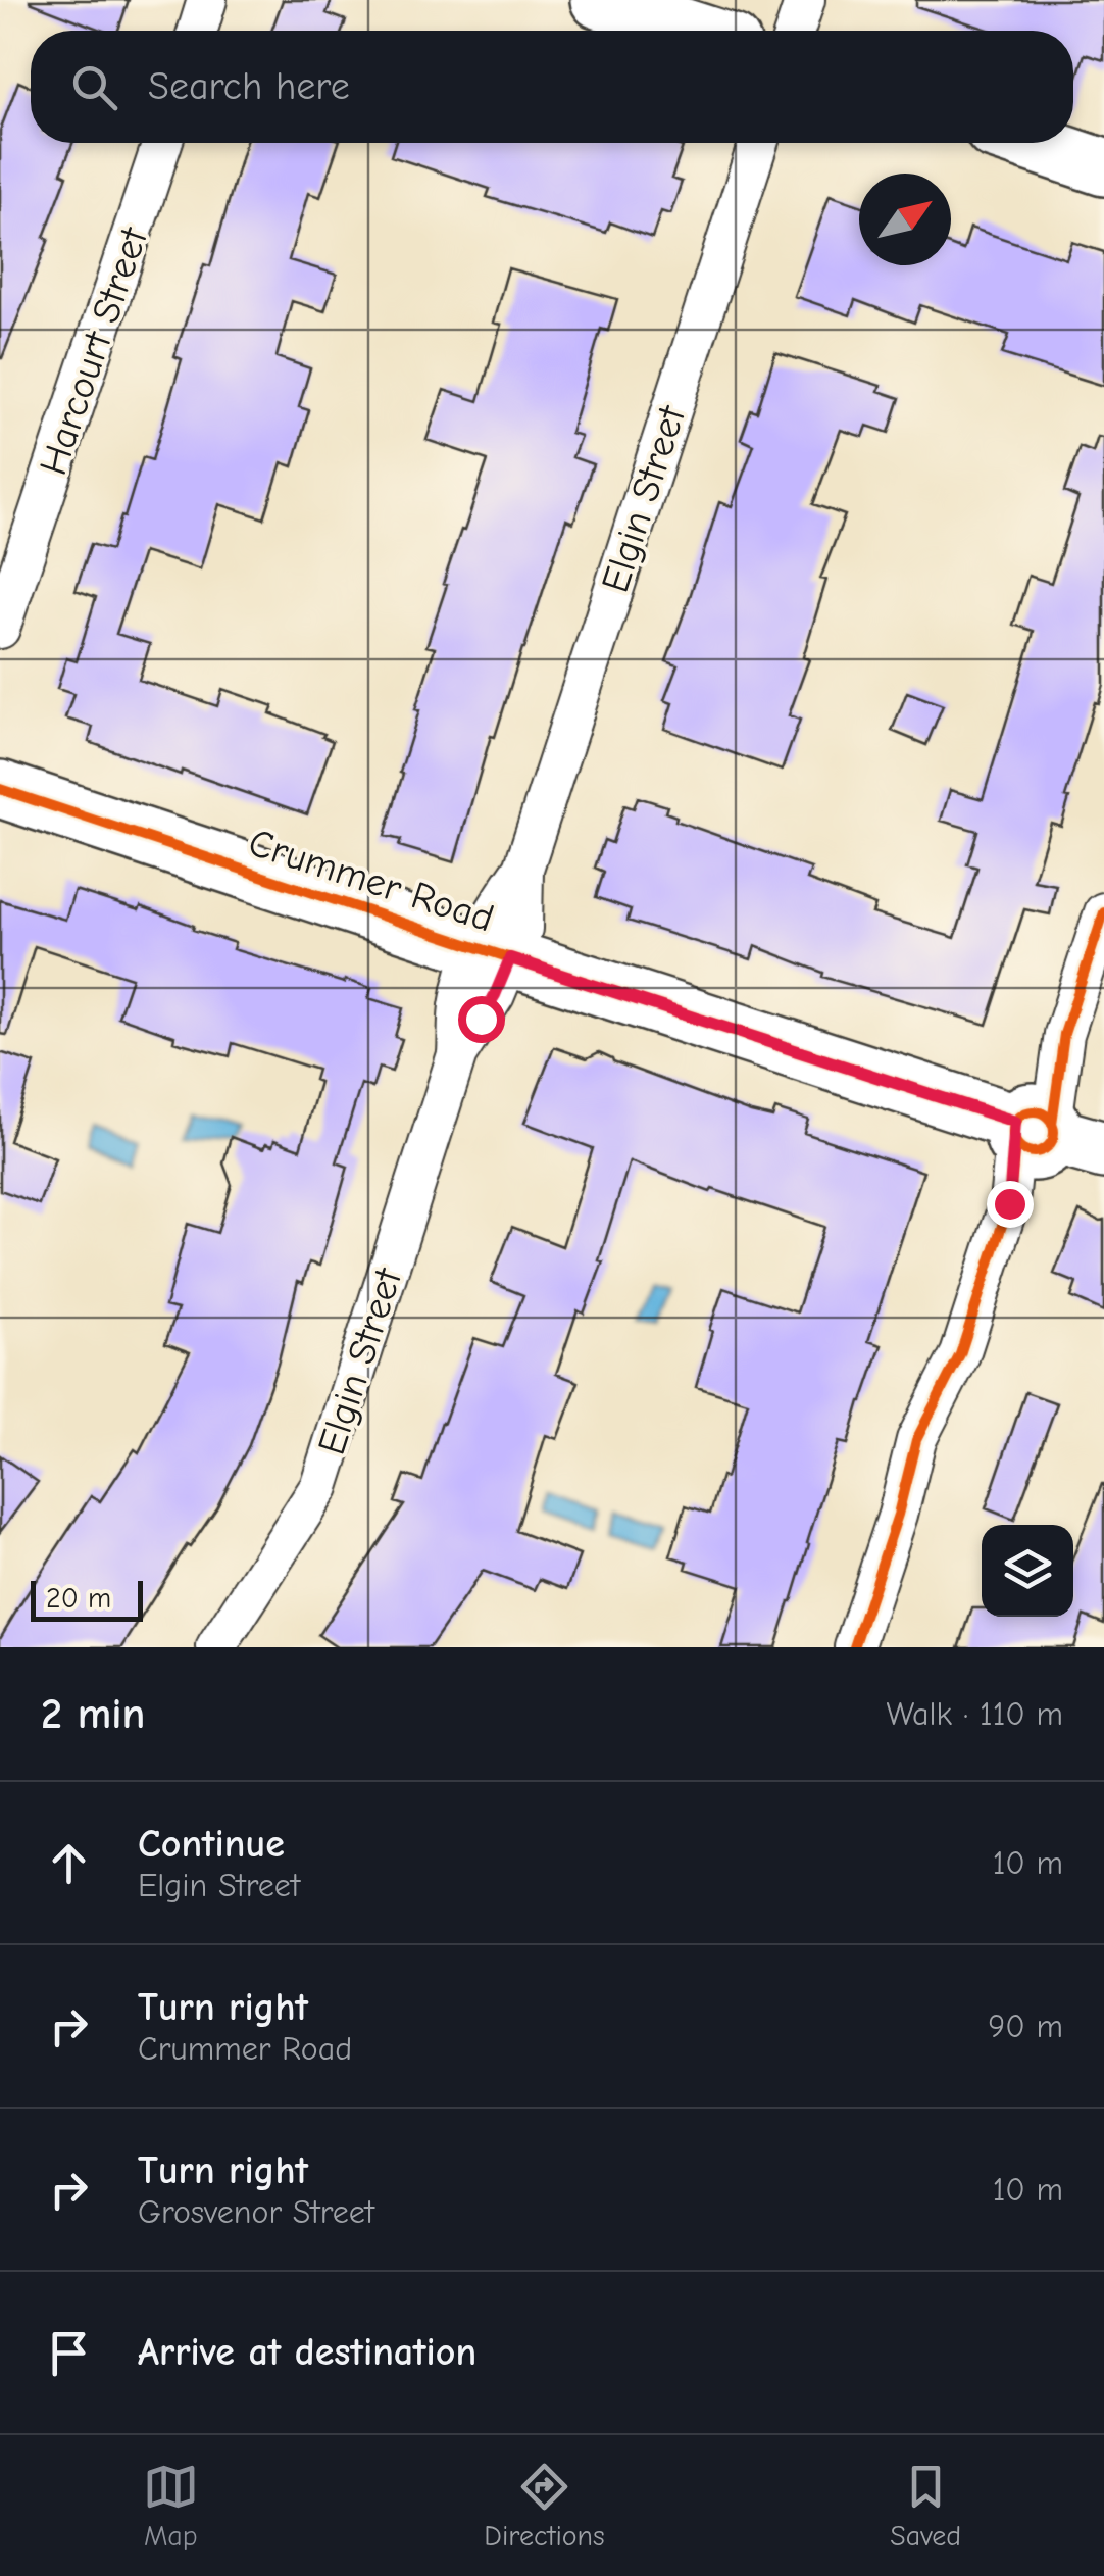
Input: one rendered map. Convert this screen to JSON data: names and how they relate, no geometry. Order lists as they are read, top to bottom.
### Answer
{
  "streets": {
    "street": ["Harcourt Street", "Elgin Street", "Crummer Road"]
  },
  "crossings": [
    ["Elgin Street", "Crummer Road"]
  ],
  "scale_bar": "20 m",
  "north": "top right",
  "page": {
    "search": "Search here",
    "scale": "20 m",
    "heading": ["2 min", "Walk · 110 m"],
    "list": [
      ["Continue", "Elgin Street", "10 m"],
      ["Turn right", "Crummer Road", "90 m"],
      ["Turn right", "Grosvenor Street", "10 m"],
      "Arrive at destination"
    ],
    "nav": ["Map", "Directions", "Saved"]
  }
}
